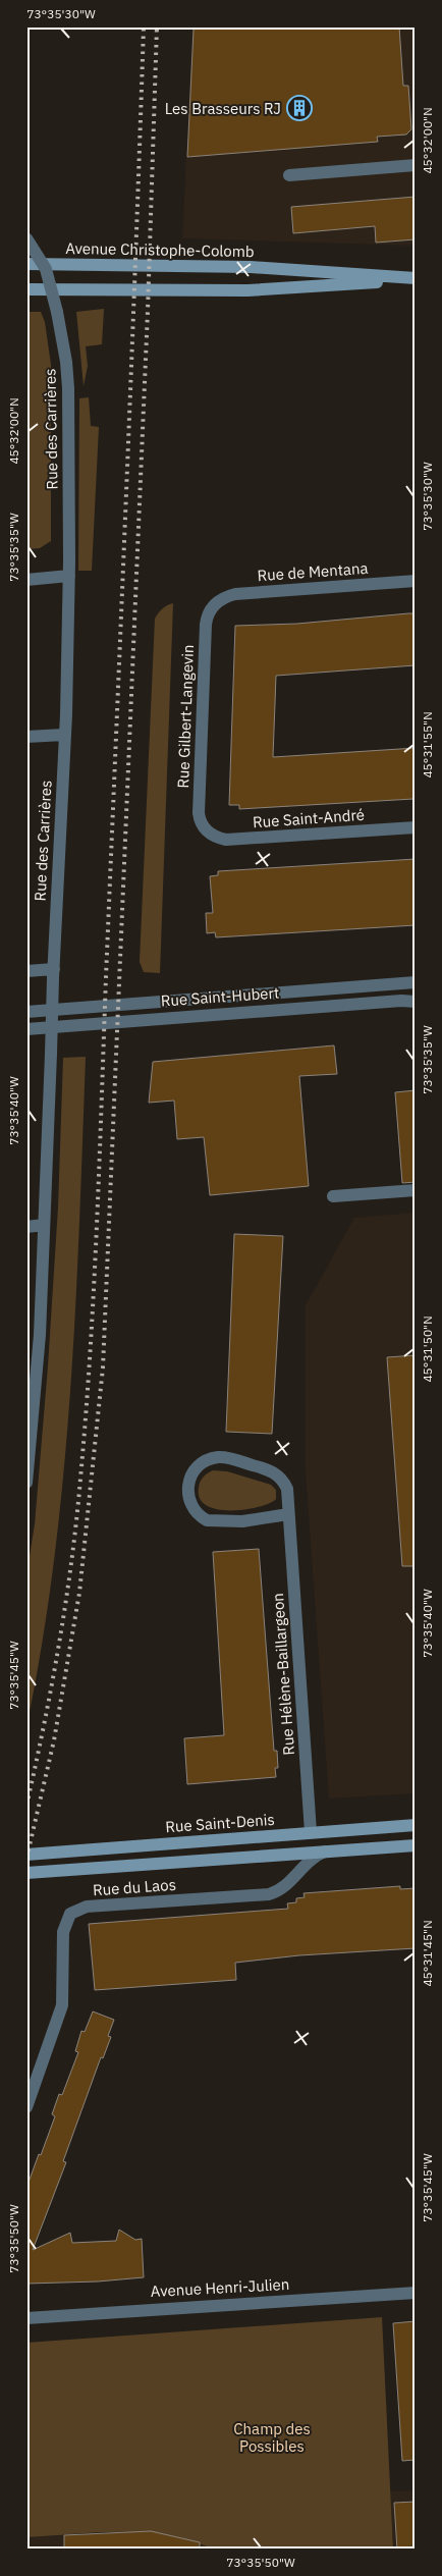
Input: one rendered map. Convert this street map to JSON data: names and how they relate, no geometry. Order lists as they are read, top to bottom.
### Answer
{
  "streets": {
    "main road": ["Avenue Christophe-Colomb", "Rue Saint-Denis"],
    "street": [
      "Rue des Carrières",
      "Rue de Mentana",
      "Rue Gilbert-Langevin",
      "Rue Saint-André",
      "Rue Saint-Hubert",
      "Rue Hélène-Baillargeon",
      "Rue du Laos",
      "Avenue Henri-Julien"
    ]
  },
  "crossings": [
    ["Rue de Mentana", "Rue Gilbert-Langevin"],
    ["Rue Gilbert-Langevin", "Rue Saint-André"],
    ["Rue Hélène-Baillargeon", "Rue Saint-Denis"]
  ],
  "parks": ["Champ des Possibles"],
  "places": {
    "building": ["Les Brasseurs RJ"]
  },
  "coordinates": [
    "73°35'30\"W",
    "45°32'00\"N",
    "73°35'35\"W",
    "45°31'55\"N",
    "73°35'40\"W",
    "45°31'50\"N",
    "73°35'45\"W",
    "45°31'45\"N",
    "73°35'50\"W"
  ]
}
